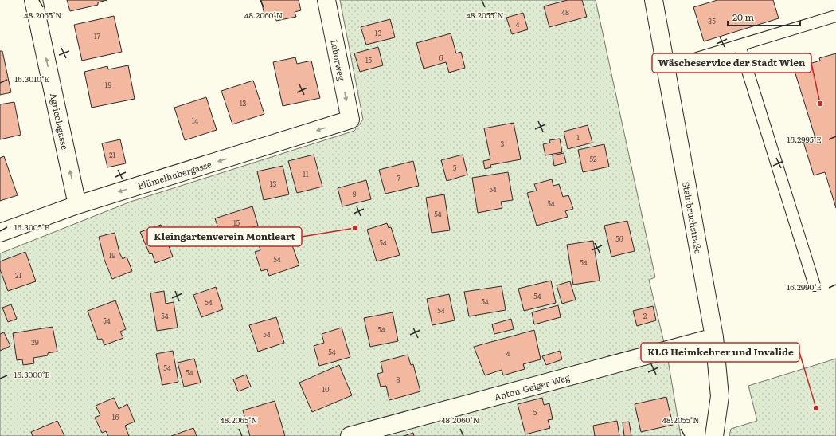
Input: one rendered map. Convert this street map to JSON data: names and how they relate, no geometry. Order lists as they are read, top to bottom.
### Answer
{
  "streets": {
    "street": [
      "Laborweg",
      "Agricolagasse",
      "Blümelhubergasse",
      "Steinbruchstraße",
      "Anton-Geiger-Weg"
    ]
  },
  "crossings": [
    ["Laborweg", "Blümelhubergasse"],
    ["Agricolagasse", "Blümelhubergasse"],
    ["Steinbruchstraße", "Anton-Geiger-Weg"]
  ],
  "one_way": ["Laborweg", "Agricolagasse", "Blümelhubergasse"],
  "places": ["Wäscheservice der Stadt Wien", "Kleingartenverein Montleart", "KLG Heimkehrer und Invalide"],
  "house_numbers": [
    "48",
    "35",
    "4",
    "13",
    "17",
    "6",
    "15",
    "19",
    "12",
    "14",
    "1",
    "3",
    "21",
    "52",
    "5",
    "11",
    "7",
    "13",
    "54",
    "9",
    "54",
    "54",
    "15",
    "56",
    "54",
    "19",
    "54",
    "54",
    "21",
    "54",
    "54",
    "54",
    "54",
    "54",
    "2",
    "54",
    "54",
    "54",
    "29",
    "54",
    "4",
    "54",
    "54",
    "8",
    "10",
    "5",
    "16"
  ],
  "scale_bar": "20 m",
  "coordinates": [
    "48.2065°N",
    "48.2060°N",
    "48.2055°N",
    "16.3010°E",
    "16.2995°E",
    "16.3005°E",
    "16.2990°E",
    "16.3000°E"
  ]
}
